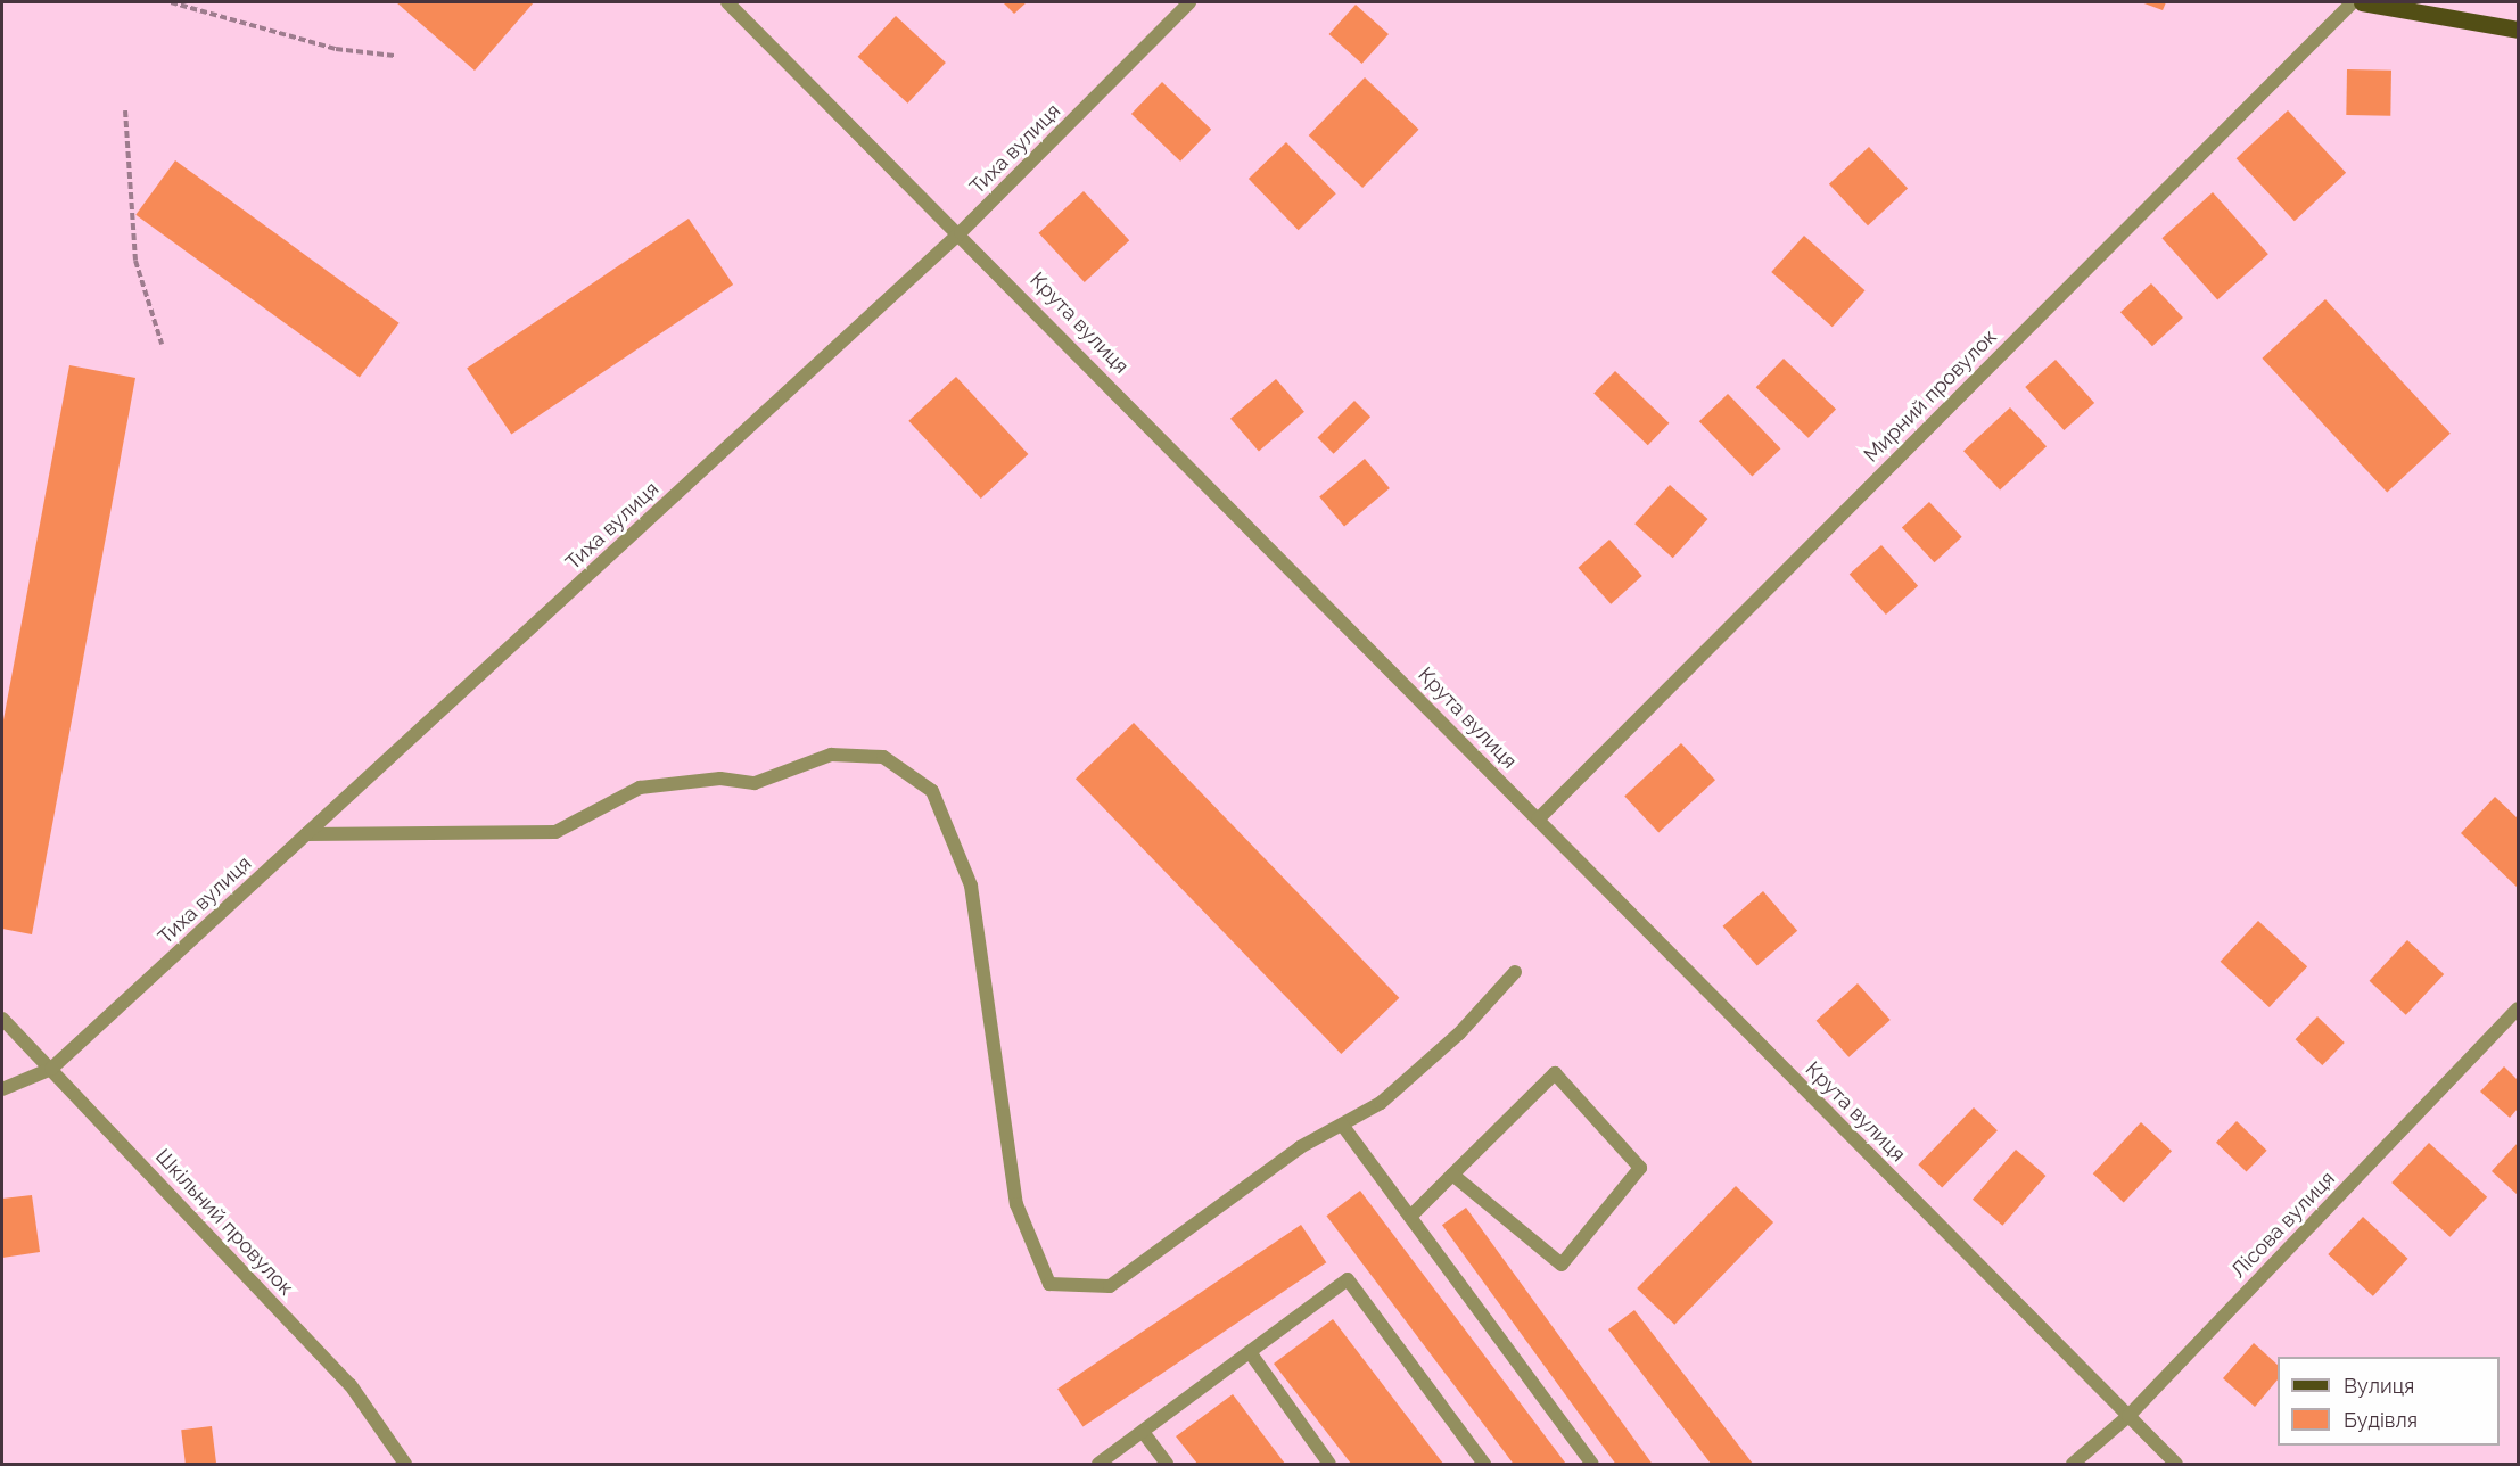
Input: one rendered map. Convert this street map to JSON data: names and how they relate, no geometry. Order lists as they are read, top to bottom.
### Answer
{
  "streets": {
    "street": [
      "Тиха вулиця",
      "Крута вулиця",
      "Мирний провулок",
      "Шкільний провулок",
      "Лісова вулиця"
    ]
  },
  "crossings": [
    ["Тиха вулиця", "Крута вулиця"],
    ["Тиха вулиця", "Шкільний провулок"],
    ["Крута вулиця", "Мирний провулок"],
    ["Крута вулиця", "Лісова вулиця"]
  ],
  "legend": ["Вулиця", "Будівля"]
}
